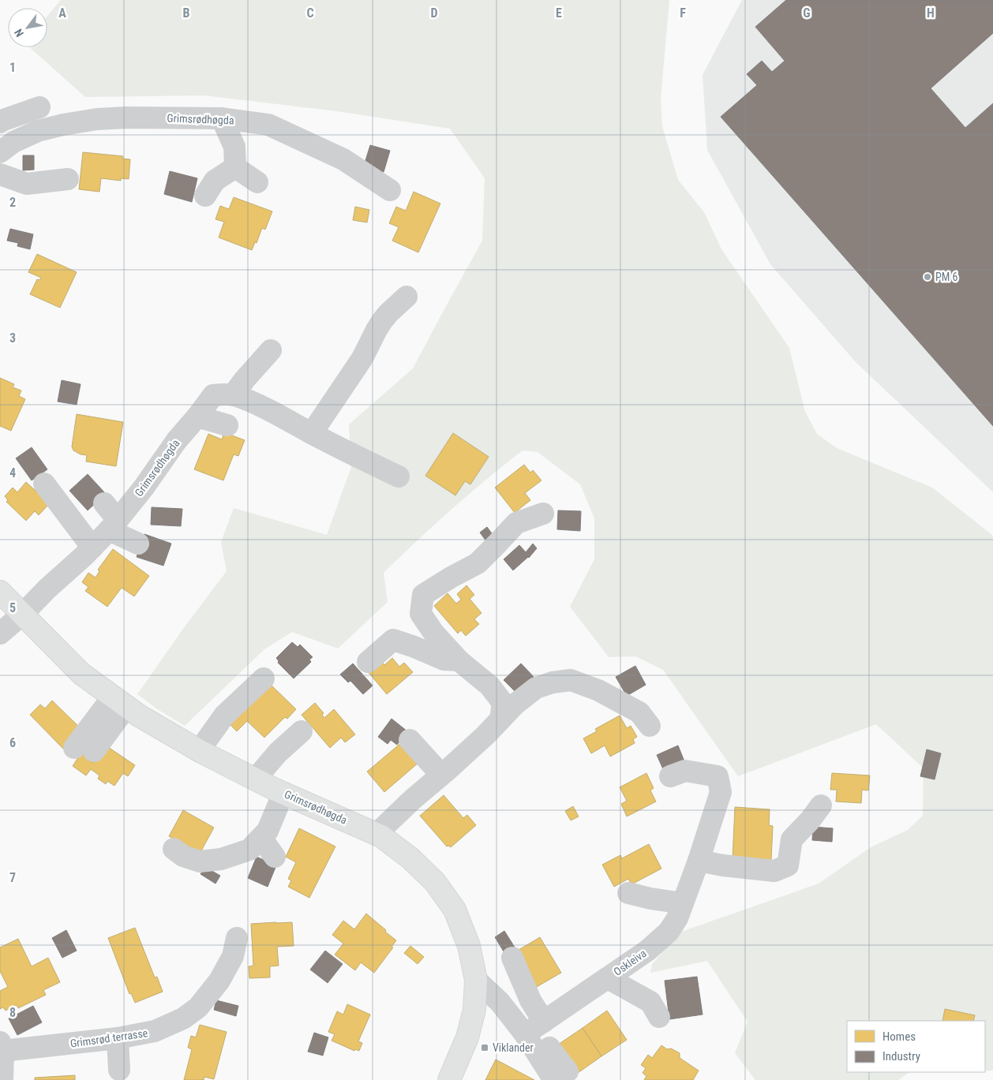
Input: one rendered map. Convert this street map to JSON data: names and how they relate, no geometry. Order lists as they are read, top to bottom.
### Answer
{
  "streets": {
    "main road": ["Grimsrødhøgda"],
    "street": ["Oskleiva", "Grimsrød terrasse"]
  },
  "places": {
    "other": ["PM 6"],
    "transit": ["Viklander"]
  },
  "legend": ["Homes", "Industry"],
  "north": "bottom left",
  "grid": {
    "columns": [
      "A",
      "B",
      "C",
      "D",
      "E",
      "F",
      "G",
      "H"
    ],
    "rows": [
      "1",
      "2",
      "3",
      "4",
      "5",
      "6",
      "7",
      "8"
    ]
  }
}
